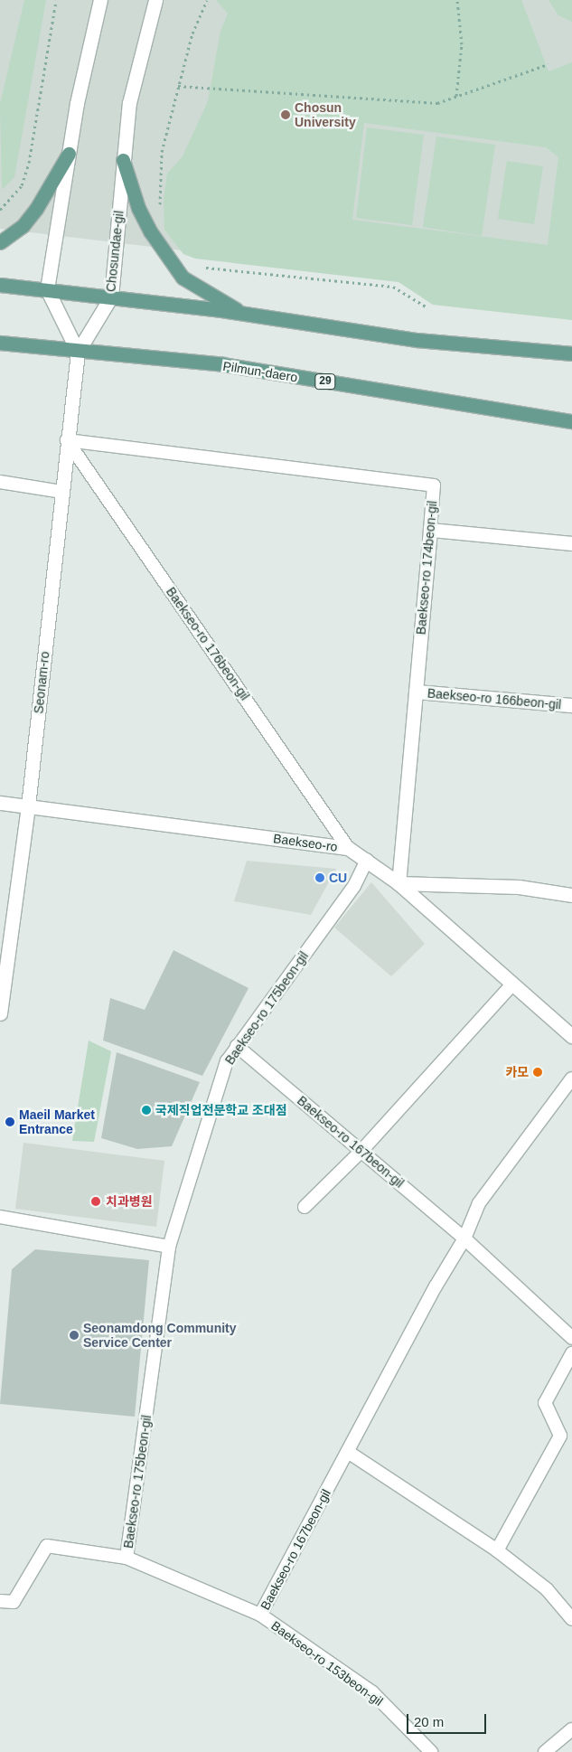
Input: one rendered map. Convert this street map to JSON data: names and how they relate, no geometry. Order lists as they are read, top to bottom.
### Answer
{
  "streets": {
    "main road": ["Pilmun-daero", "29"],
    "street": [
      "Chosundae-gil",
      "Baekseo-ro 174beon-gil",
      "Seonam-ro",
      "Baekseo-ro 166beon-gil",
      "Baekseo-ro"
    ],
    "lane": [
      "Baekseo-ro 176beon-gil",
      "Baekseo-ro 175beon-gil",
      "Baekseo-ro 167beon-gil",
      "Baekseo-ro 153beon-gil"
    ]
  },
  "crossings": [
    ["Chosundae-gil", "Pilmun-daero"],
    ["Chosundae-gil", "Seonam-ro"],
    ["Pilmun-daero", "Seonam-ro"],
    ["Baekseo-ro 174beon-gil", "Baekseo-ro 176beon-gil"],
    ["Baekseo-ro 174beon-gil", "Seonam-ro"],
    ["Baekseo-ro 174beon-gil", "Baekseo-ro 166beon-gil"],
    ["Baekseo-ro 174beon-gil", "Baekseo-ro"],
    ["Baekseo-ro 176beon-gil", "Seonam-ro"],
    ["Baekseo-ro 176beon-gil", "Baekseo-ro"],
    ["Seonam-ro", "Baekseo-ro"],
    ["Baekseo-ro", "Baekseo-ro 175beon-gil"],
    ["Baekseo-ro 175beon-gil", "Baekseo-ro 167beon-gil"],
    ["Baekseo-ro 167beon-gil", "Baekseo-ro 153beon-gil"]
  ],
  "places": [
    "Chosun University",
    "CU",
    "카모",
    "국제직업전문학교 조대점",
    "Maeil Market Entrance",
    "치과병원",
    "Seonamdong Community Service Center"
  ],
  "scale_bar": "20 m"
}
